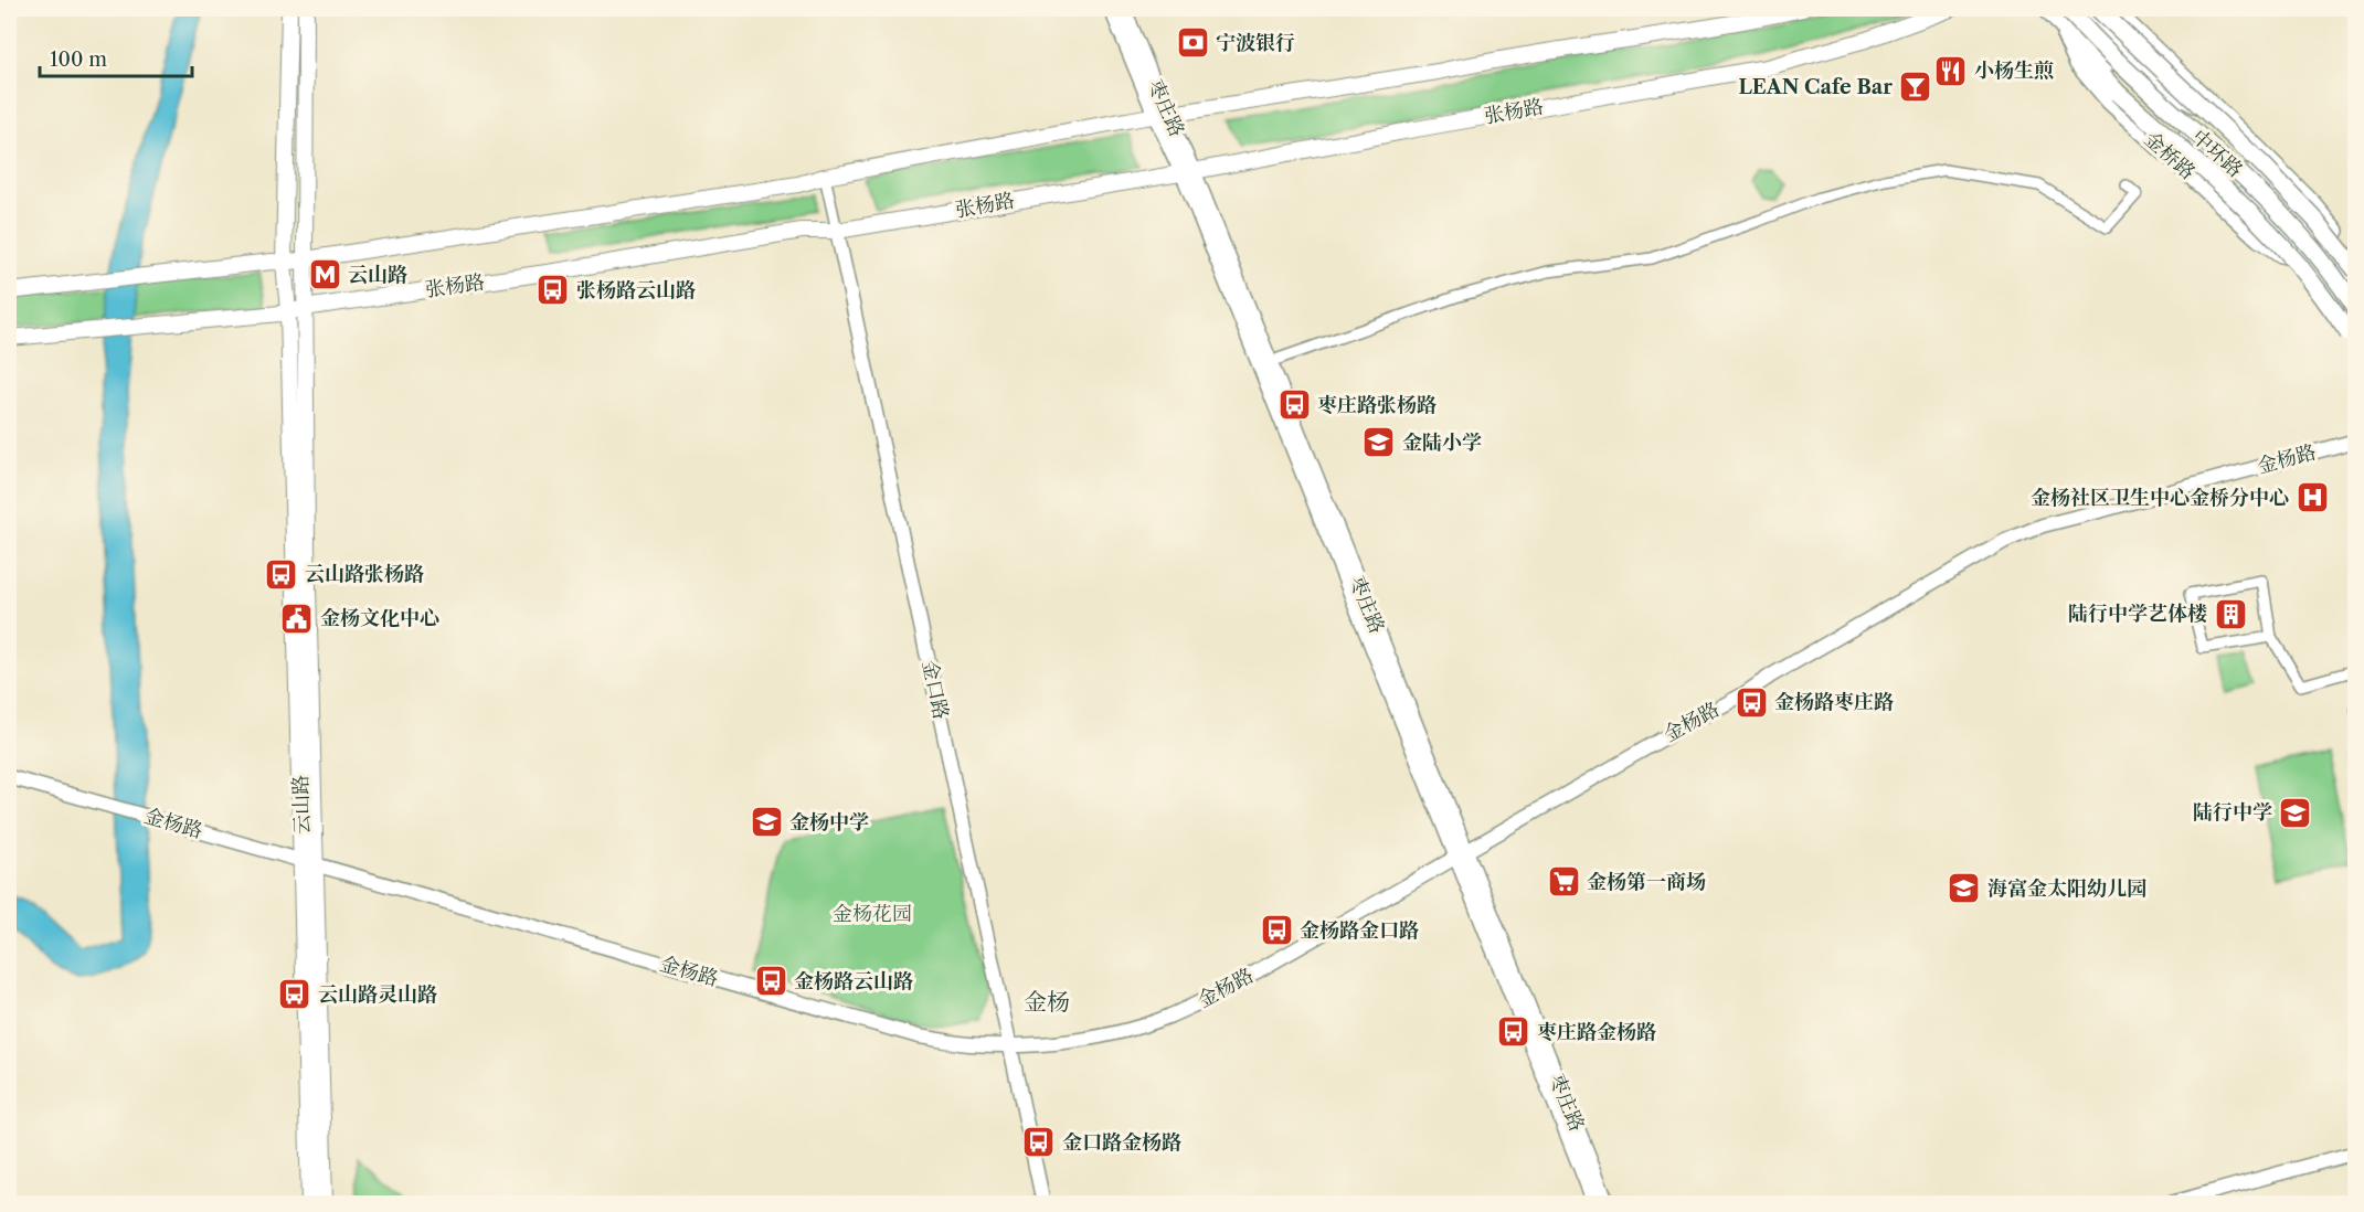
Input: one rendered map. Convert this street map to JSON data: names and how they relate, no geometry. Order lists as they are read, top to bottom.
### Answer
{
  "streets": {
    "main road": [
      "张杨路",
      "中环路",
      "金桥路",
      "云山路"
    ],
    "street": ["枣庄路", "金杨路", "金口路"]
  },
  "crossings": [
    ["枣庄路", "张杨路"],
    ["枣庄路", "金杨路"],
    ["张杨路", "金口路"],
    ["张杨路", "云山路"],
    ["中环路", "金桥路"],
    ["金杨路", "金口路"],
    ["金杨路", "云山路"]
  ],
  "districts": ["金杨"],
  "parks": ["金杨花园"],
  "places": {
    "bank": ["宁波银行"],
    "restaurant": ["小杨生煎"],
    "bar": ["LEAN Cafe Bar"],
    "metro station": ["云山路"],
    "bus stop": [
      "张杨路云山路",
      "枣庄路张杨路",
      "云山路张杨路",
      "金杨路枣庄路",
      "金杨路金口路",
      "金杨路云山路",
      "云山路灵山路",
      "枣庄路金杨路",
      "金口路金杨路"
    ],
    "school or university": [
      "金陆小学",
      "陆行中学",
      "金杨中学",
      "海富金太阳幼儿园"
    ],
    "hospital": ["金杨社区卫生中心金桥分中心"],
    "building": ["陆行中学艺体楼"],
    "public building": ["金杨文化中心"],
    "supermarket": ["金杨第一商场"]
  },
  "scale_bar": "100 m"
}
